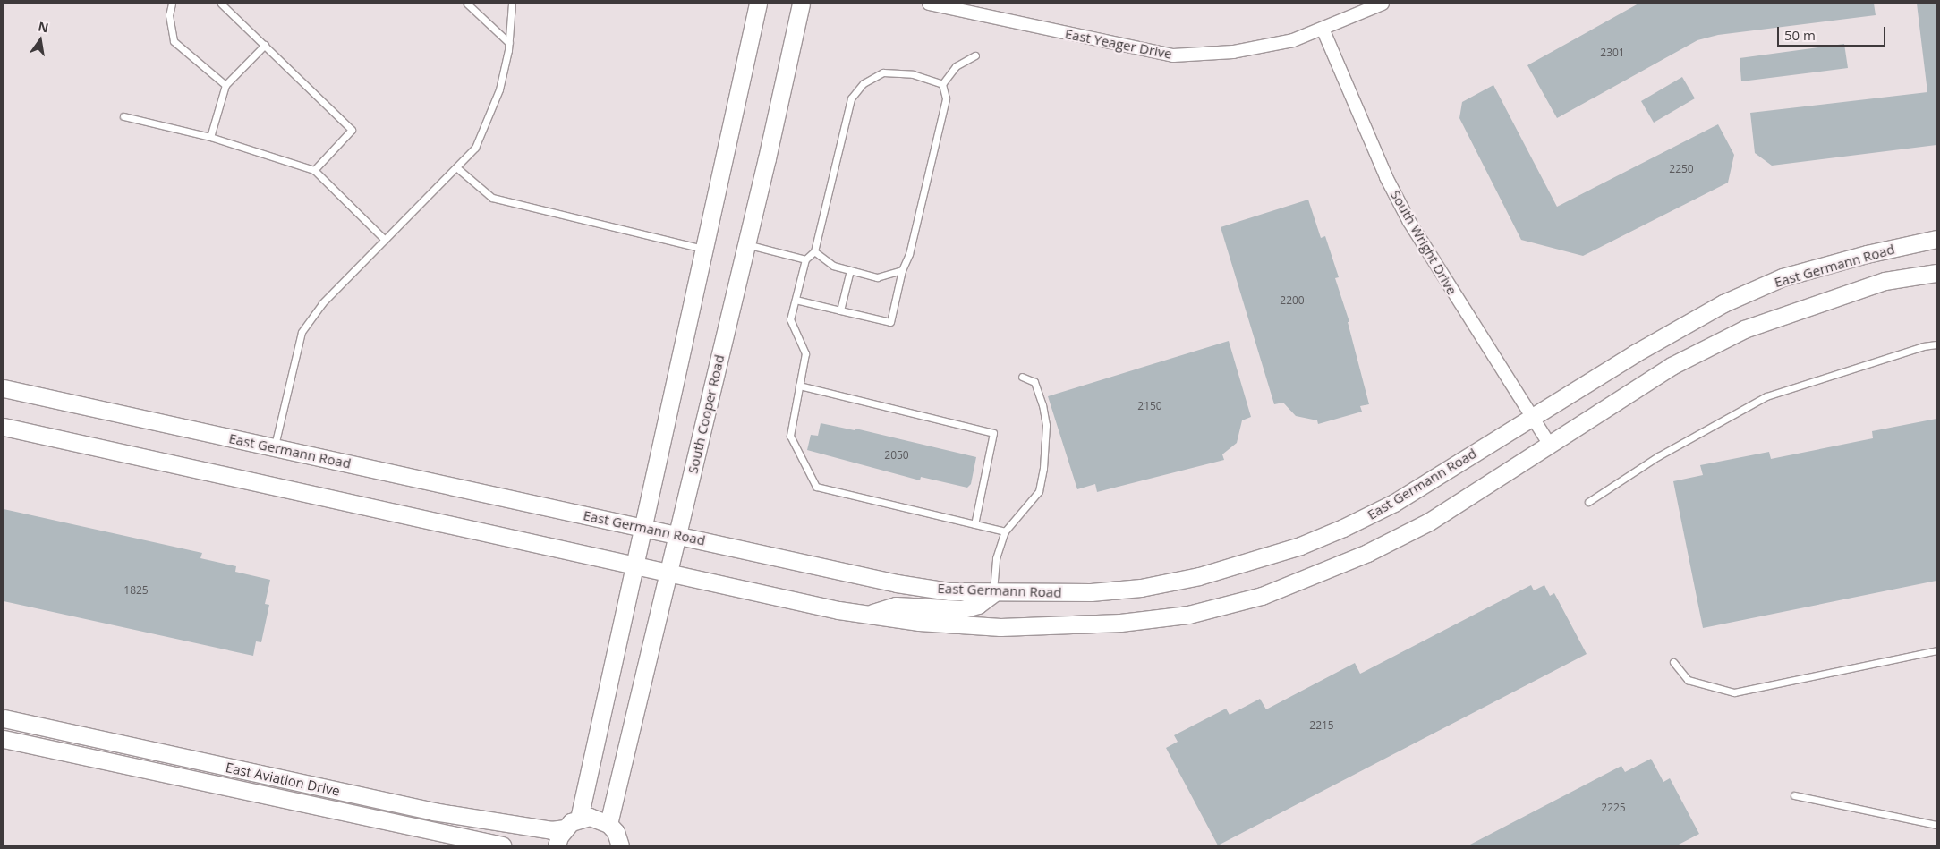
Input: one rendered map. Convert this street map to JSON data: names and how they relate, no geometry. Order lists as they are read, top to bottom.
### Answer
{
  "streets": {
    "main road": ["East Germann Road", "South Cooper Road", "East Aviation Drive"],
    "street": ["East Yeager Drive", "South Wright Drive"]
  },
  "crossings": [
    ["East Yeager Drive", "South Wright Drive"],
    ["South Wright Drive", "East Germann Road"],
    ["East Germann Road", "South Cooper Road"]
  ],
  "house_numbers": [
    "2301",
    "2250",
    "2200",
    "2150",
    "2050",
    "1825",
    "2215",
    "2225"
  ],
  "scale_bar": "50 m",
  "north": "top"
}
